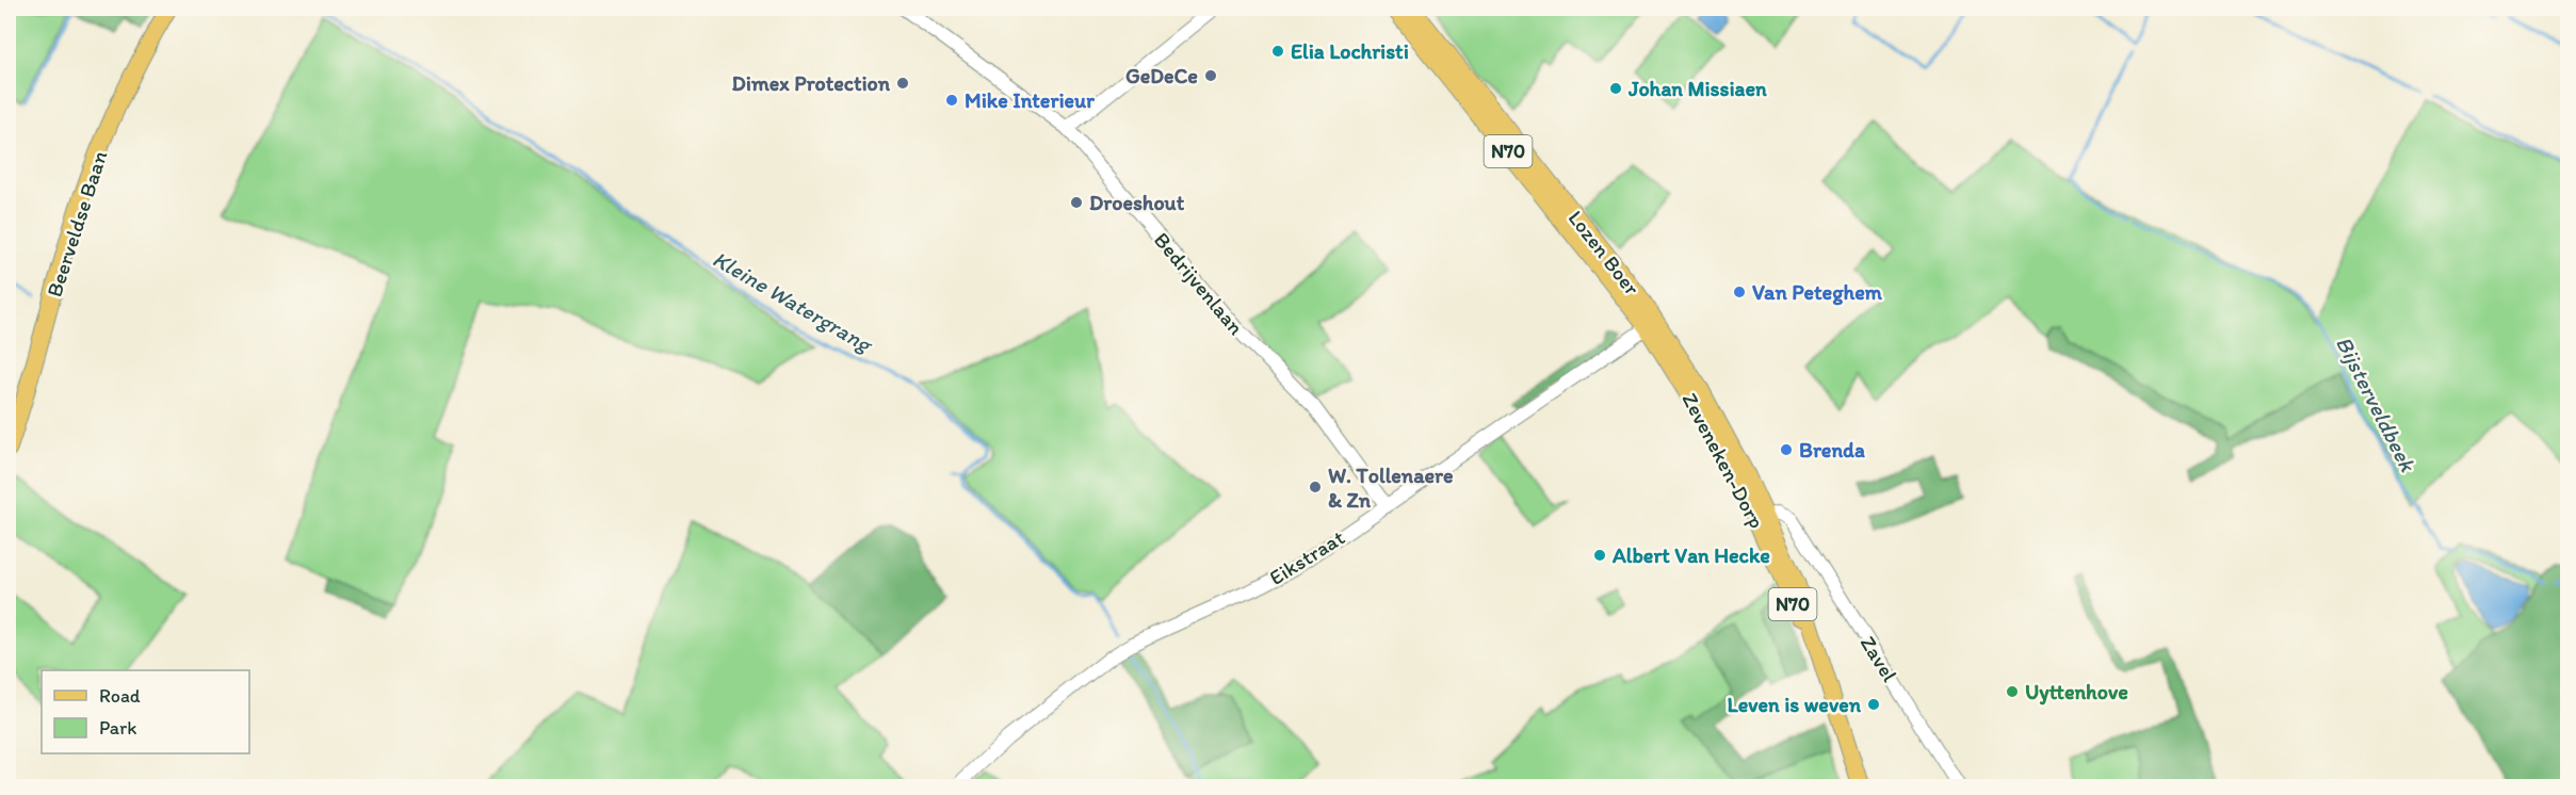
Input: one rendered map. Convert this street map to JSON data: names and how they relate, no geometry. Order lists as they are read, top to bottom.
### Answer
{
  "streets": {
    "main road": [
      "N70",
      "Beerveldse Baan",
      "Lozen Boer",
      "Zeveneken-Dorp"
    ],
    "street": ["Bedrijvenlaan", "Eikstraat", "Zavel"]
  },
  "crossings": [
    ["Lozen Boer", "Zeveneken-Dorp"],
    ["Lozen Boer", "Eikstraat"],
    ["Bedrijvenlaan", "Eikstraat"],
    ["Zeveneken-Dorp", "Eikstraat"],
    ["Zeveneken-Dorp", "Zavel"]
  ],
  "water": ["Kleine Watergrang", "Bijsterveldbeek"],
  "places": [
    "Elia Lochristi",
    "GeDeCe",
    "Dimex Protection",
    "Johan Missiaen",
    "Mike Interieur",
    "Droeshout",
    "Van Peteghem",
    "Brenda",
    "W. Tollenaere & Zn",
    "Albert Van Hecke",
    "Uyttenhove",
    "Leven is weven"
  ],
  "legend": ["Road", "Park"]
}
